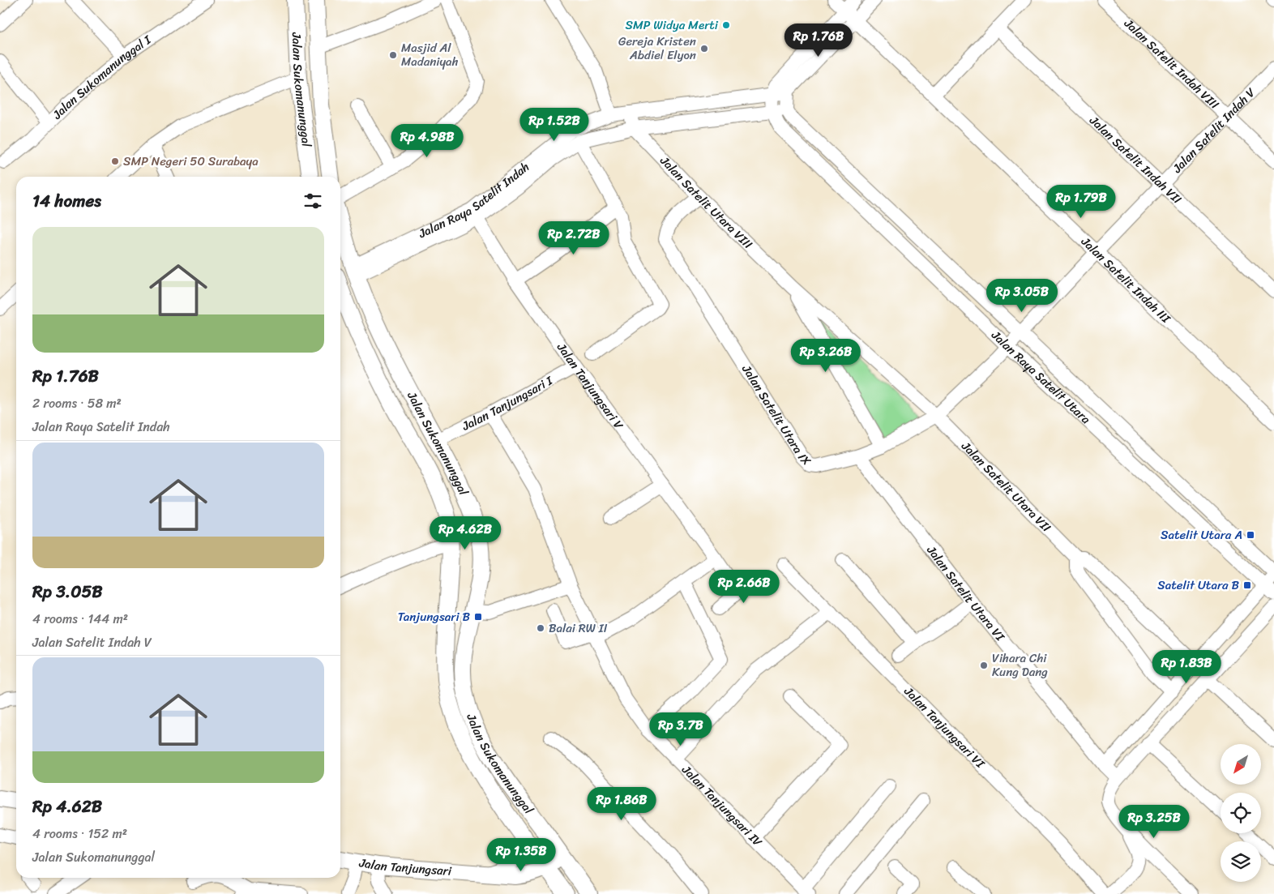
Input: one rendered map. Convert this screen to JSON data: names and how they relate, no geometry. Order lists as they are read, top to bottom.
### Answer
{
  "streets": {
    "main road": ["Jalan Sukomanunggal", "Jalan Raya Satelit Indah", "Jalan Tanjungsari"],
    "street": [
      "Jalan Satelit Indah VIII",
      "Jalan Sukomanunggal I",
      "Jalan Satelit Indah V",
      "Jalan Satelit Indah VII",
      "Jalan Satelit Utara VIII",
      "Jalan Satelit Indah III",
      "Jalan Raya Satelit Utara",
      "Jalan Tanjungsari V",
      "Jalan Tanjungsari I",
      "Jalan Satelit Utara IX",
      "Jalan Satelit Utara VII",
      "Jalan Satelit Utara VI",
      "Jalan Tanjungsari VI",
      "Jalan Tanjungsari IV"
    ]
  },
  "crossings": [
    ["Jalan Satelit Indah VIII", "Jalan Satelit Indah V"],
    ["Jalan Sukomanunggal", "Jalan Raya Satelit Indah"],
    ["Jalan Sukomanunggal", "Jalan Tanjungsari I"],
    ["Jalan Sukomanunggal", "Jalan Tanjungsari"],
    ["Jalan Satelit Indah V", "Jalan Satelit Indah VII"],
    ["Jalan Satelit Indah V", "Jalan Satelit Indah III"],
    ["Jalan Satelit Indah V", "Jalan Raya Satelit Utara"],
    ["Jalan Satelit Indah V", "Jalan Satelit Utara IX"],
    ["Jalan Raya Satelit Indah", "Jalan Satelit Utara VIII"],
    ["Jalan Raya Satelit Indah", "Jalan Raya Satelit Utara"],
    ["Jalan Raya Satelit Indah", "Jalan Tanjungsari V"],
    ["Jalan Satelit Utara VIII", "Jalan Satelit Utara IX"],
    ["Jalan Satelit Utara VIII", "Jalan Satelit Utara VII"],
    ["Jalan Raya Satelit Utara", "Jalan Satelit Utara IX"],
    ["Jalan Raya Satelit Utara", "Jalan Satelit Utara VII"],
    ["Jalan Raya Satelit Utara", "Jalan Satelit Utara VI"],
    ["Jalan Tanjungsari V", "Jalan Tanjungsari I"],
    ["Jalan Tanjungsari I", "Jalan Tanjungsari IV"],
    ["Jalan Satelit Utara IX", "Jalan Satelit Utara VII"],
    ["Jalan Satelit Utara IX", "Jalan Satelit Utara VI"]
  ],
  "places": {
    "other": [
      "SMP Widya Merti",
      "Gereja Kristen Abdiel Elyon",
      "Masjid Al Madaniyah",
      "SMP Negeri 50 Surabaya",
      "Balai RW II",
      "Vihara Chi Kung Dang"
    ],
    "transit": ["Satelit Utara A", "Satelit Utara B", "Tanjungsari B"]
  },
  "north": "bottom left",
  "page": {
    "price": [
      "Rp 1.76B",
      "Rp 1.52B",
      "Rp 4.98B",
      "Rp 1.79B",
      "Rp 2.72B",
      "Rp 3.05B",
      "Rp 3.26B",
      "Rp 4.62B",
      "Rp 2.66B",
      "Rp 1.83B",
      "Rp 3.7B",
      "Rp 1.86B",
      "Rp 3.25B",
      "Rp 1.35B"
    ],
    "heading": "14 homes",
    "list": [
      {
        "name": "Rp 1.76B",
        "note": "2 rooms · 58 m² · Jalan Raya Satelit Indah"
      },
      {
        "name": "Rp 3.05B",
        "note": "4 rooms · 144 m² · Jalan Satelit Indah V"
      },
      {
        "name": "Rp 4.62B",
        "note": "4 rooms · 152 m² · Jalan Sukomanunggal"
      }
    ]
  }
}
